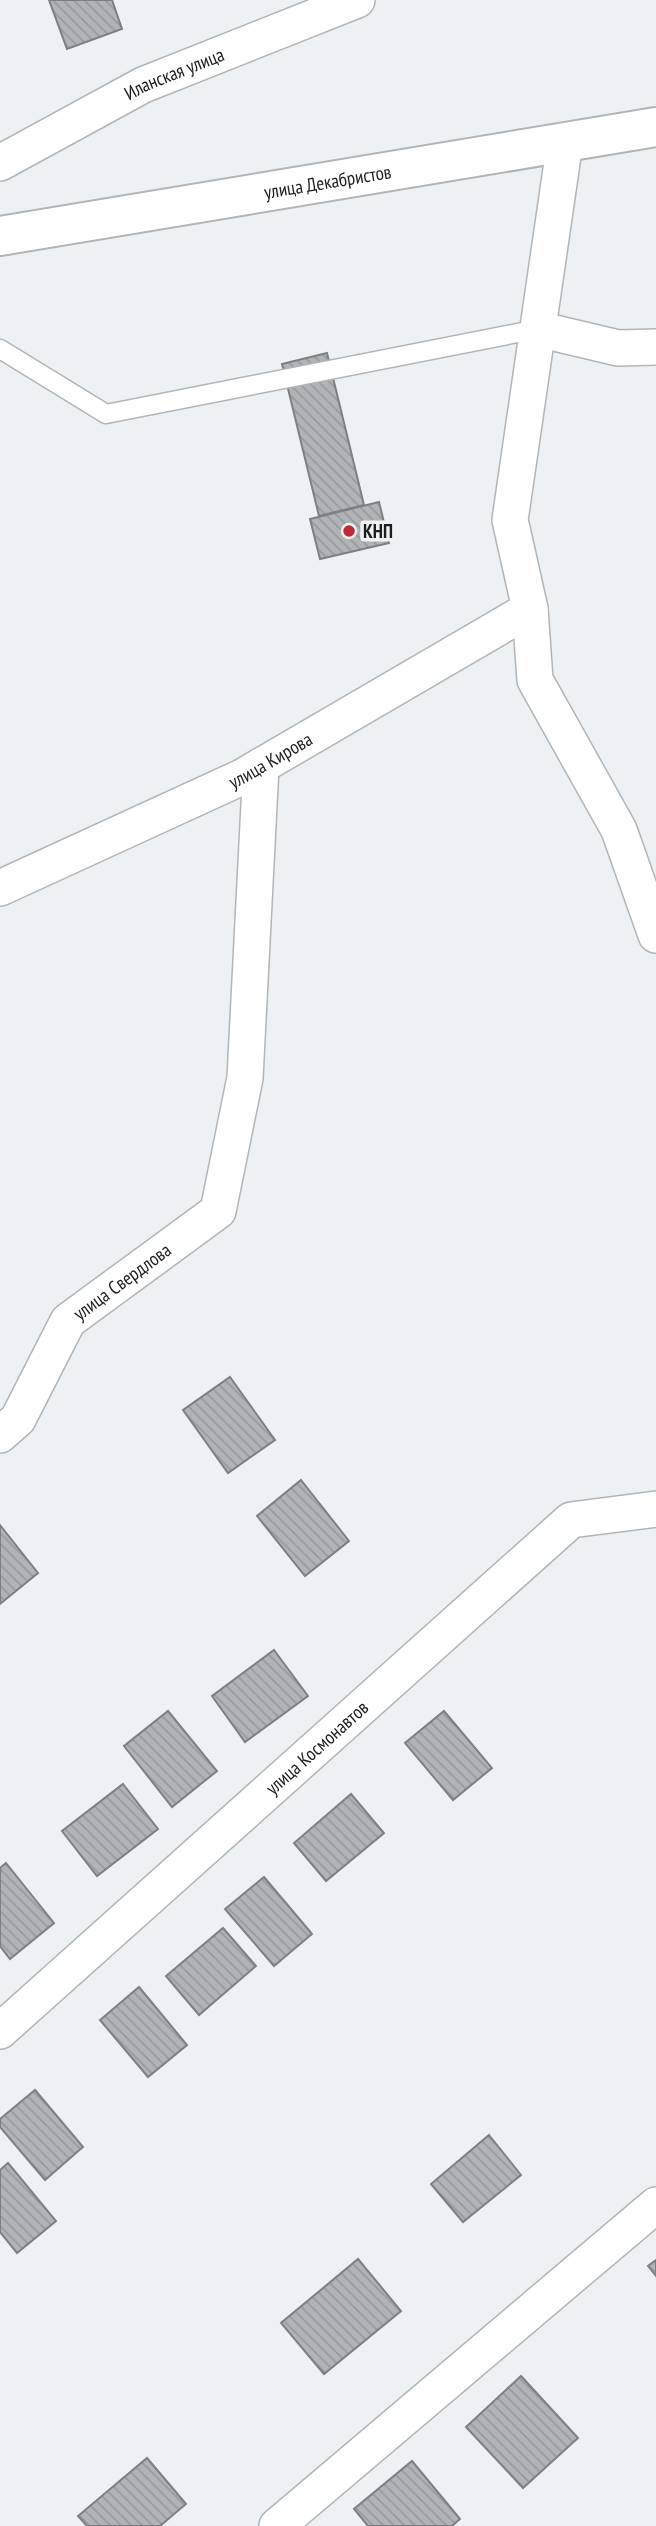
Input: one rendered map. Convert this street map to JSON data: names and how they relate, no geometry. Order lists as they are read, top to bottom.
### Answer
{
  "streets": {
    "main road": ["улица Декабристов"],
    "street": [
      "Иланская улица",
      "улица Кирова",
      "улица Свердлова",
      "улица Космонавтов"
    ]
  },
  "crossings": [
    ["улица Кирова", "улица Свердлова"]
  ],
  "places": ["КНП"]
}
